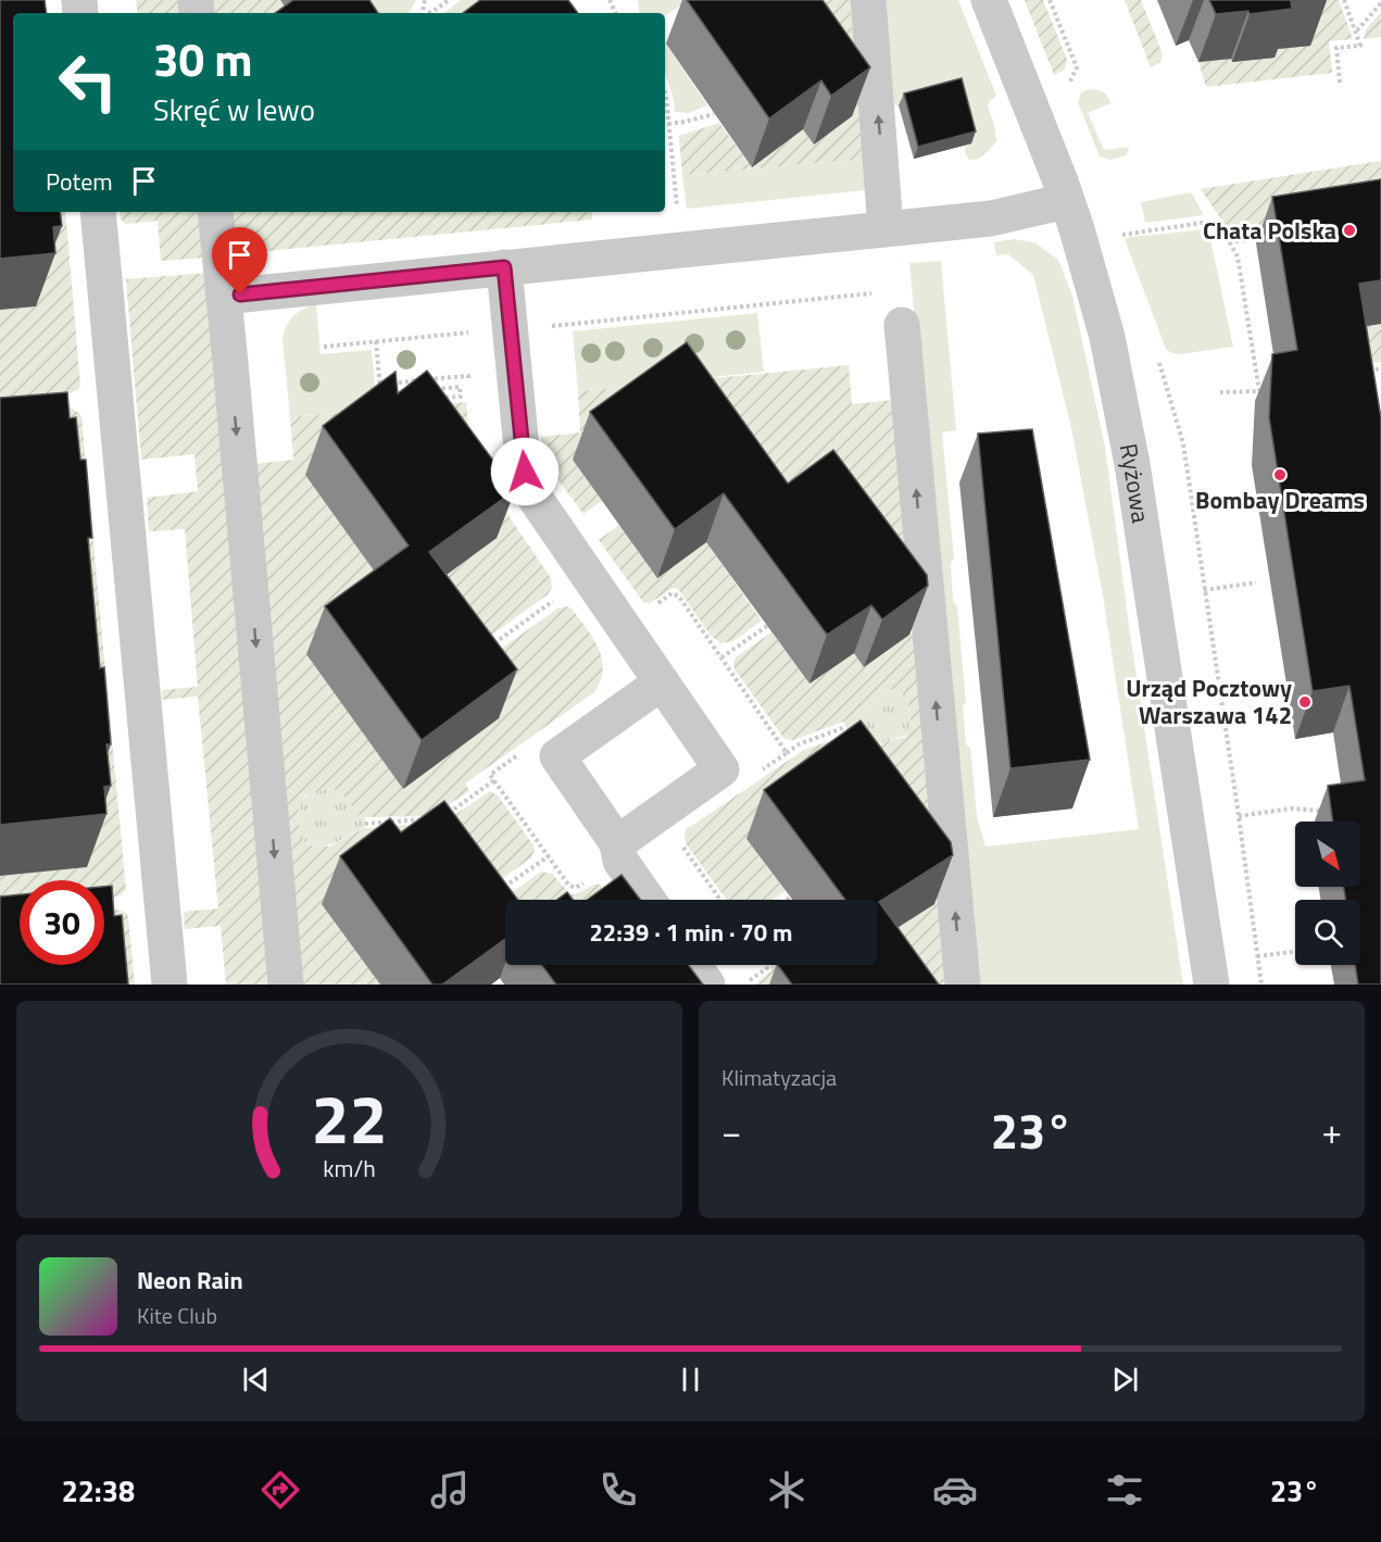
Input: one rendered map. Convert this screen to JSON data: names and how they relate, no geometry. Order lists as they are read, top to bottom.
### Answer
{
  "streets": {
    "street": ["Ryżowa"]
  },
  "places": ["Chata Polska", "Bombay Dreams", "Urząd Pocztowy Warszawa 142"],
  "north": "bottom right",
  "page": {
    "turn": ["30 m", "Skręć w lewo"],
    "then": "Potem",
    "limit": "30",
    "trip": "22:39 · 1 min · 70 m",
    "tile": "Klimatyzacja",
    "heat": ["−", "23°", "+"],
    "song": ["Neon Rain", "Kite Club"],
    "tabs": ["22:38", "23°"],
    "gauge": ["22", "km/h"]
  }
}
